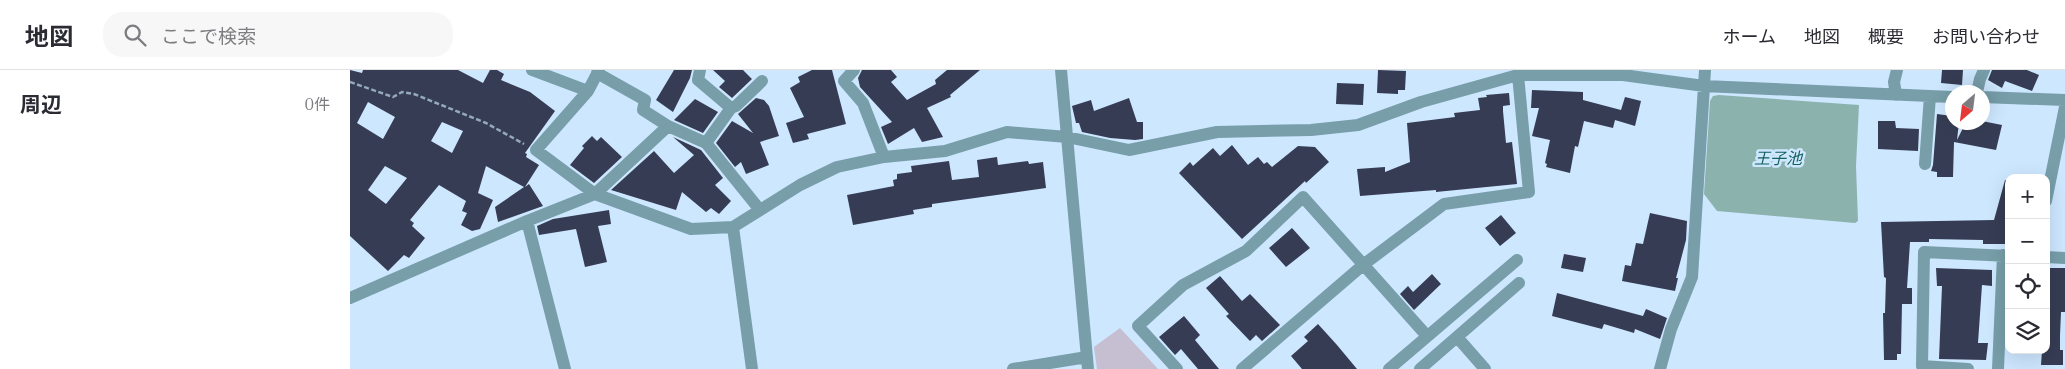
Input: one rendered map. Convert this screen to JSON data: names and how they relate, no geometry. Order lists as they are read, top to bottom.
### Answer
{
  "water": ["王子池"],
  "north": "bottom left",
  "page": {
    "header": "地図",
    "search": "ここで検索",
    "nav": [
      "ホーム",
      "地図",
      "概要",
      "お問い合わせ"
    ],
    "heading": ["周辺", "0件"],
    "map_buttons": ["+", "−"]
  }
}
